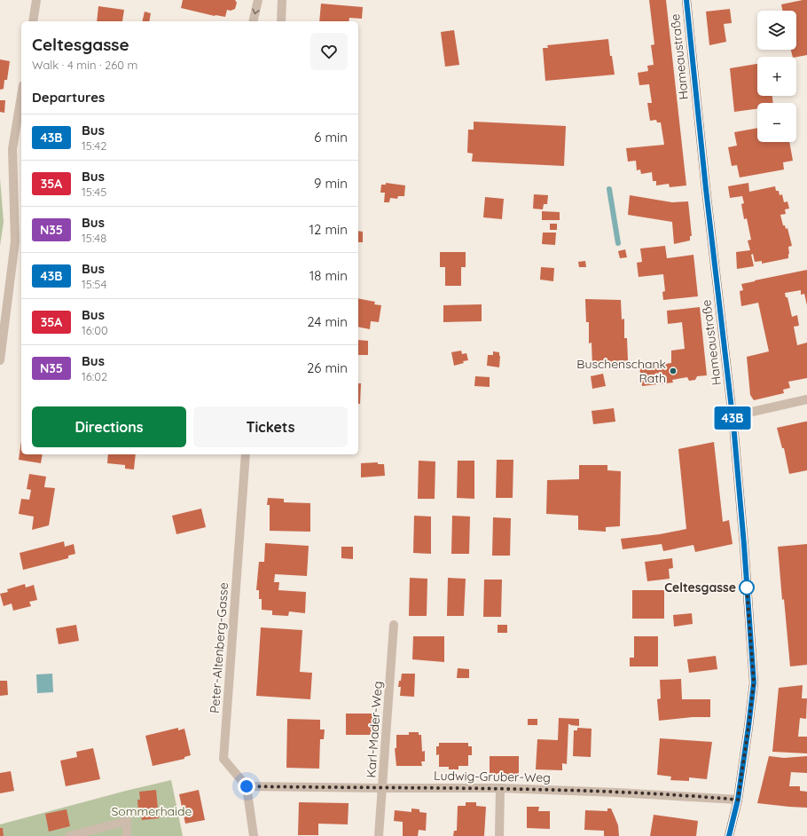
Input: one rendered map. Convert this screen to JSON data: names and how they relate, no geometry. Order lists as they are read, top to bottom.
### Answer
{
  "streets": {
    "main road": ["Hameaustraße"],
    "street": ["Peter-Altenberg-Gasse", "Karl-Mader-Weg", "Ludwig-Gruber-Weg"]
  },
  "crossings": [
    ["Hameaustraße", "Ludwig-Gruber-Weg"],
    ["Peter-Altenberg-Gasse", "Ludwig-Gruber-Weg"],
    ["Karl-Mader-Weg", "Ludwig-Gruber-Weg"]
  ],
  "parks": ["Sommerhaide"],
  "places": ["Buschenschank Rath", "Celtesgasse"],
  "lines": ["bus line 43B"],
  "page": {
    "on_map": "43B",
    "map_buttons": ["+", "−"],
    "heading": [
      ["Celtesgasse", "Walk · 4 min · 260 m"],
      "Departures"
    ],
    "list": [
      {
        "mark": "43B",
        "name": "Bus",
        "note": "15:42",
        "value": "6 min"
      },
      {
        "mark": "35A",
        "name": "Bus",
        "note": "15:45",
        "value": "9 min"
      },
      {
        "mark": "N35",
        "name": "Bus",
        "note": "15:48",
        "value": "12 min"
      },
      {
        "mark": "43B",
        "name": "Bus",
        "note": "15:54",
        "value": "18 min"
      },
      {
        "mark": "35A",
        "name": "Bus",
        "note": "16:00",
        "value": "24 min"
      },
      {
        "mark": "N35",
        "name": "Bus",
        "note": "16:02",
        "value": "26 min"
      }
    ],
    "buttons": ["Directions", "Tickets"]
  }
}
